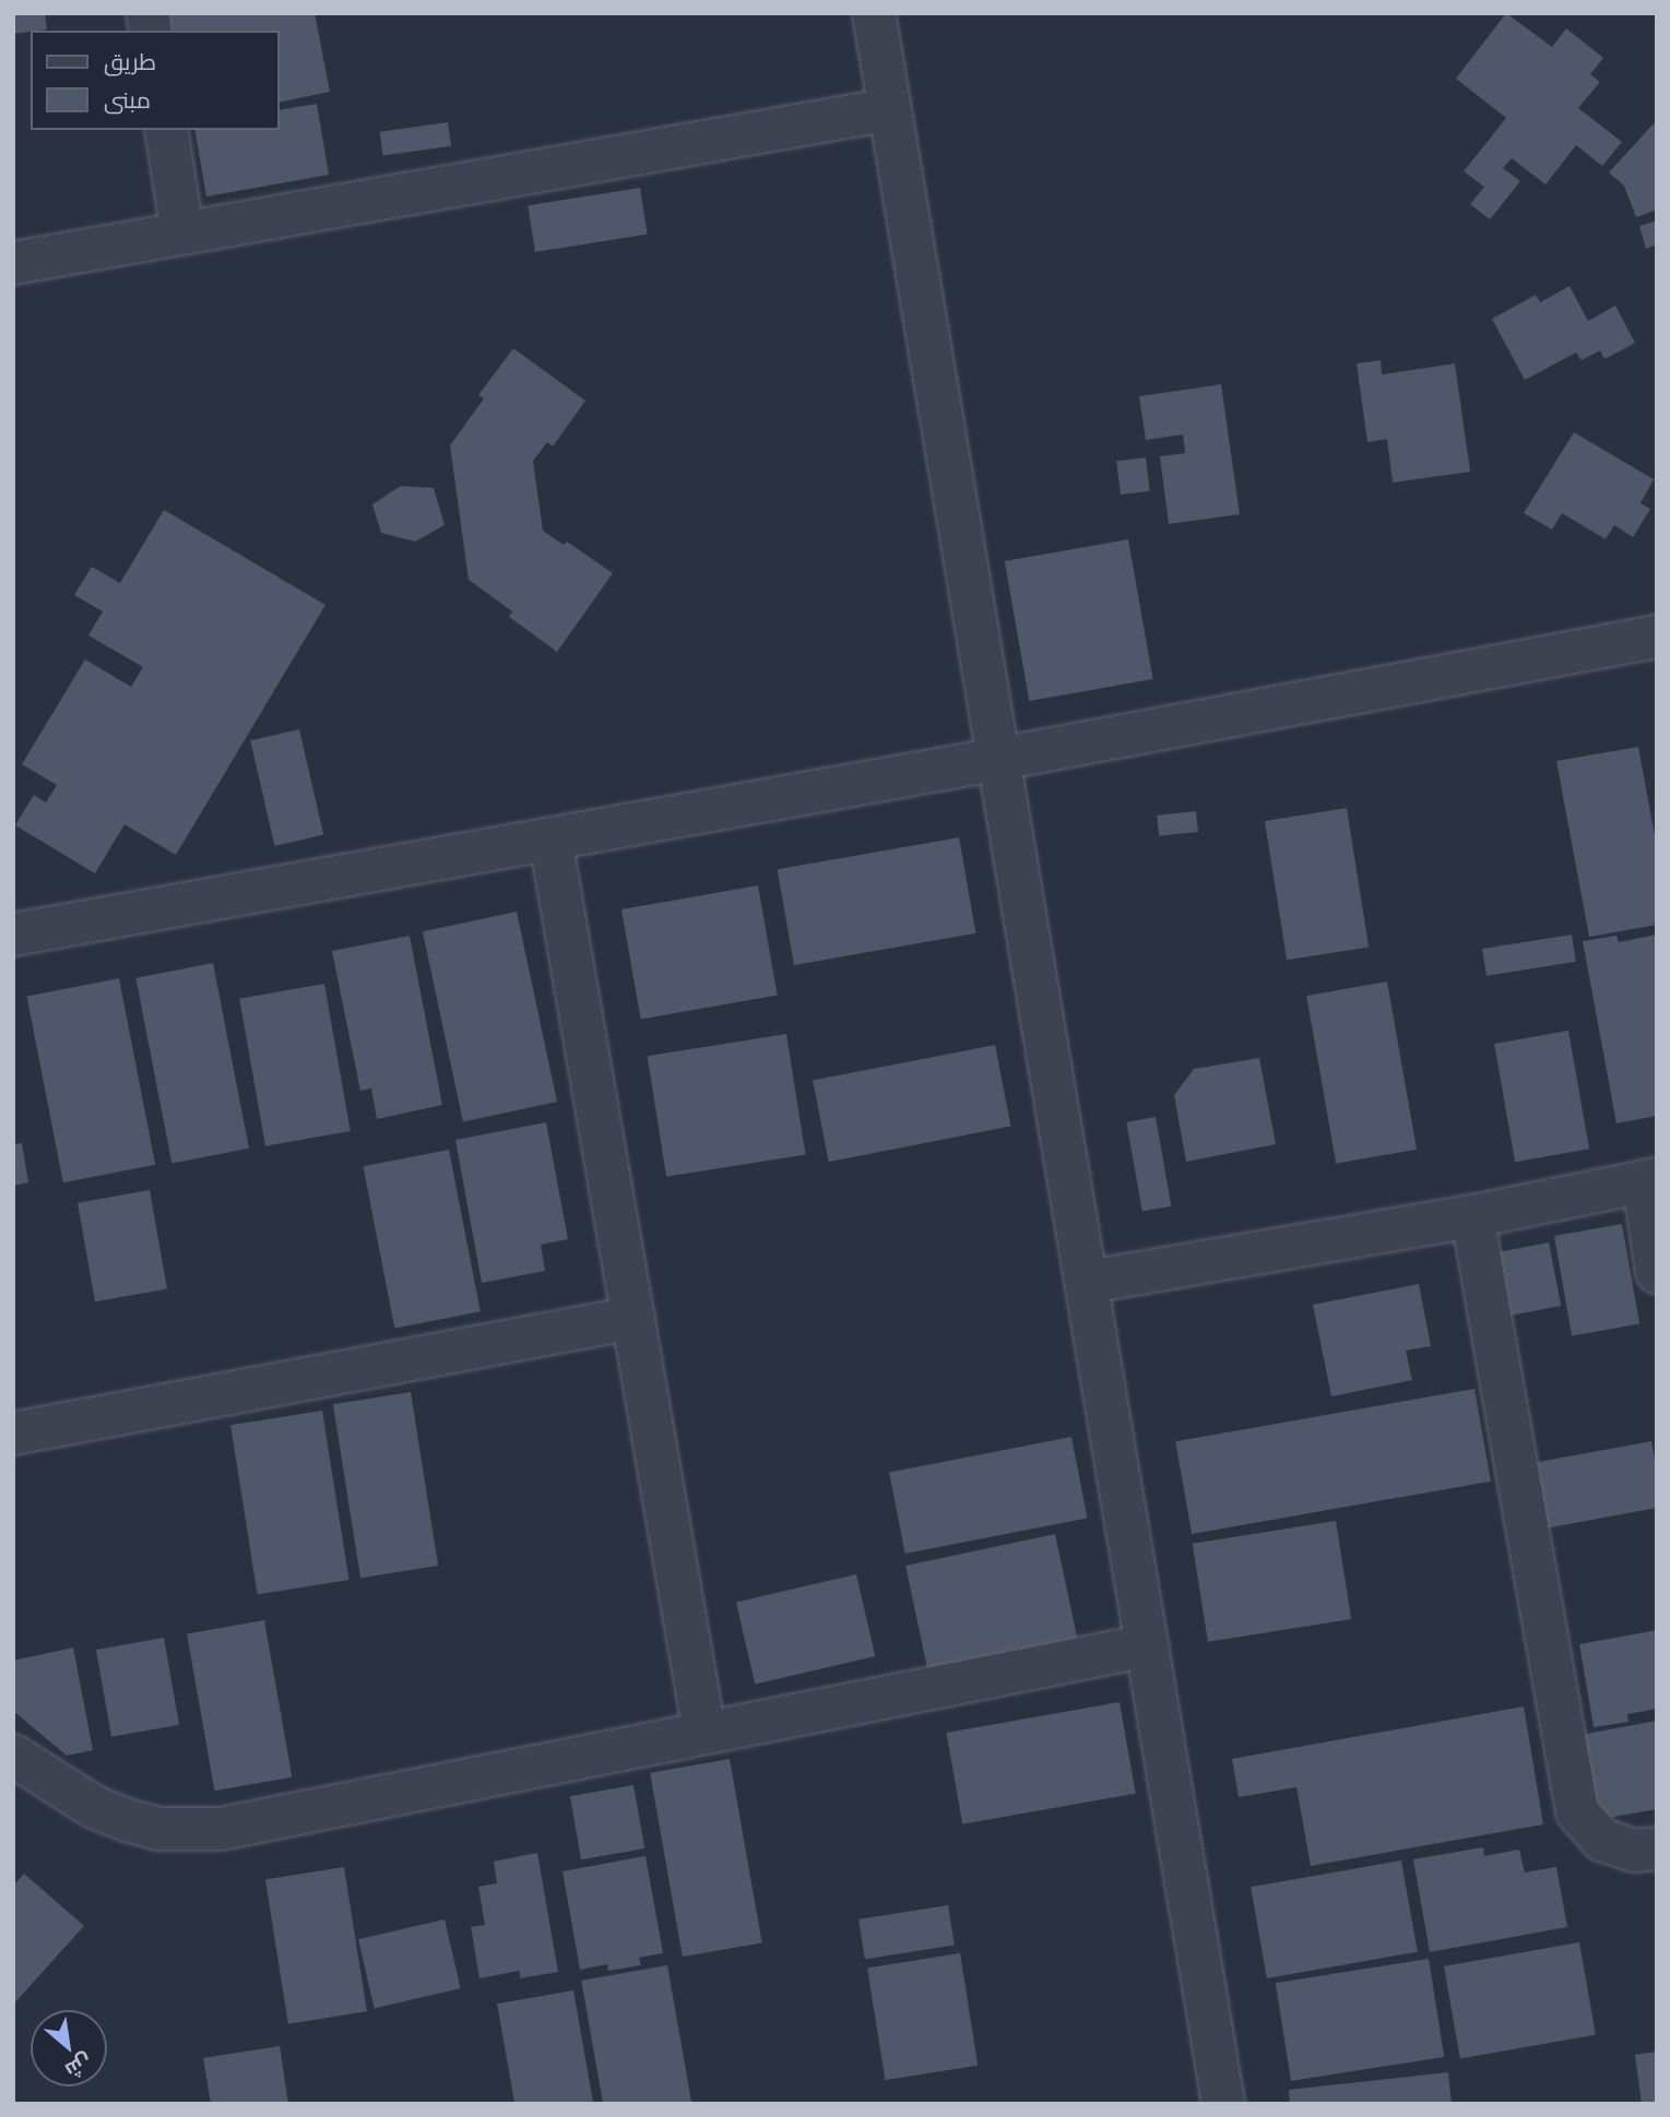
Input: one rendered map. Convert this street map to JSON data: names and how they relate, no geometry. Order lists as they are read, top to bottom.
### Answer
{
  "legend": ["طريق", "مبنى"],
  "north": "bottom right"
}
